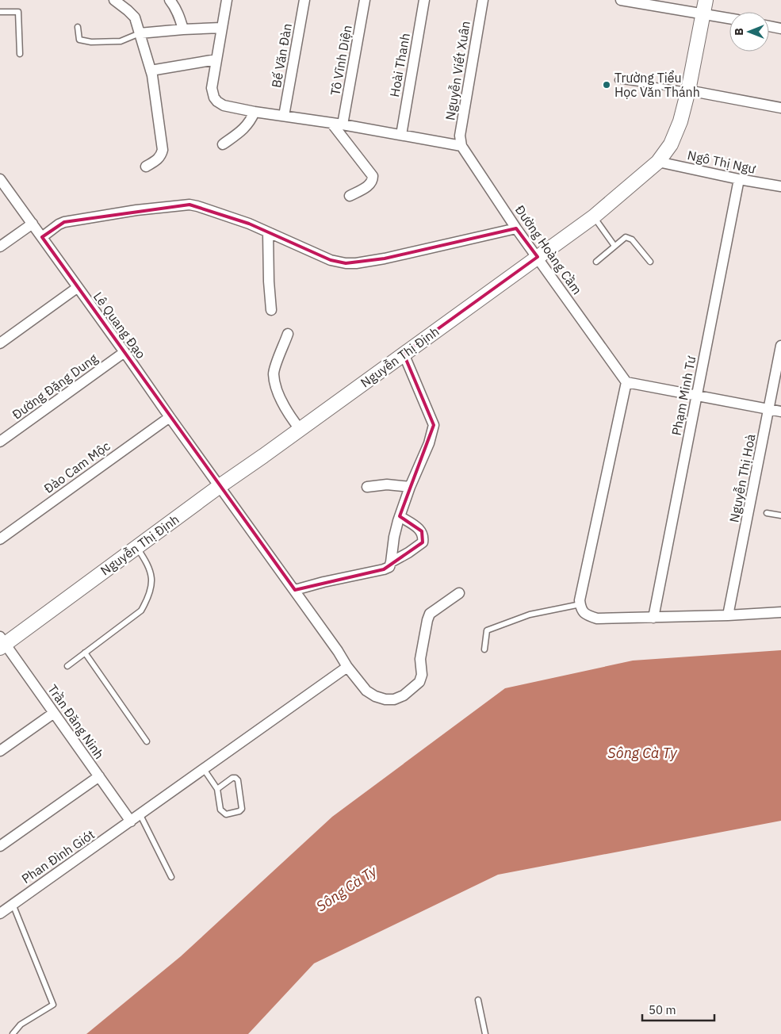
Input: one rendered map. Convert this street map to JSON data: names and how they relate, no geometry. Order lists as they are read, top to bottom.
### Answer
{
  "streets": {
    "street": [
      "Bế Văn Đàn",
      "Tô Vĩnh Diện",
      "Hoài Thanh",
      "Nguyễn Viết Xuân",
      "Ngô Thị Ngư",
      "Đường Hoàng Cầm",
      "Lê Quang Đạo",
      "Nguyễn Thị Định",
      "Đường Đặng Dung",
      "Phạm Minh Tư",
      "Đào Cam Mộc",
      "Nguyễn Thị Hoà",
      "Trần Đăng Ninh",
      "Phan Đình Giót"
    ]
  },
  "crossings": [
    ["Nguyễn Viết Xuân", "Đường Hoàng Cầm"],
    ["Ngô Thị Ngư", "Nguyễn Thị Định"],
    ["Ngô Thị Ngư", "Phạm Minh Tư"],
    ["Đường Hoàng Cầm", "Nguyễn Thị Định"],
    ["Lê Quang Đạo", "Nguyễn Thị Định"],
    ["Lê Quang Đạo", "Đường Đặng Dung"],
    ["Lê Quang Đạo", "Đào Cam Mộc"],
    ["Lê Quang Đạo", "Phan Đình Giót"],
    ["Nguyễn Thị Định", "Trần Đăng Ninh"],
    ["Trần Đăng Ninh", "Phan Đình Giót"]
  ],
  "water": ["Sông Cà Ty"],
  "places": ["Trường Tiểu Học Văn Thánh"],
  "scale_bar": "50 m",
  "north": "left"
}
